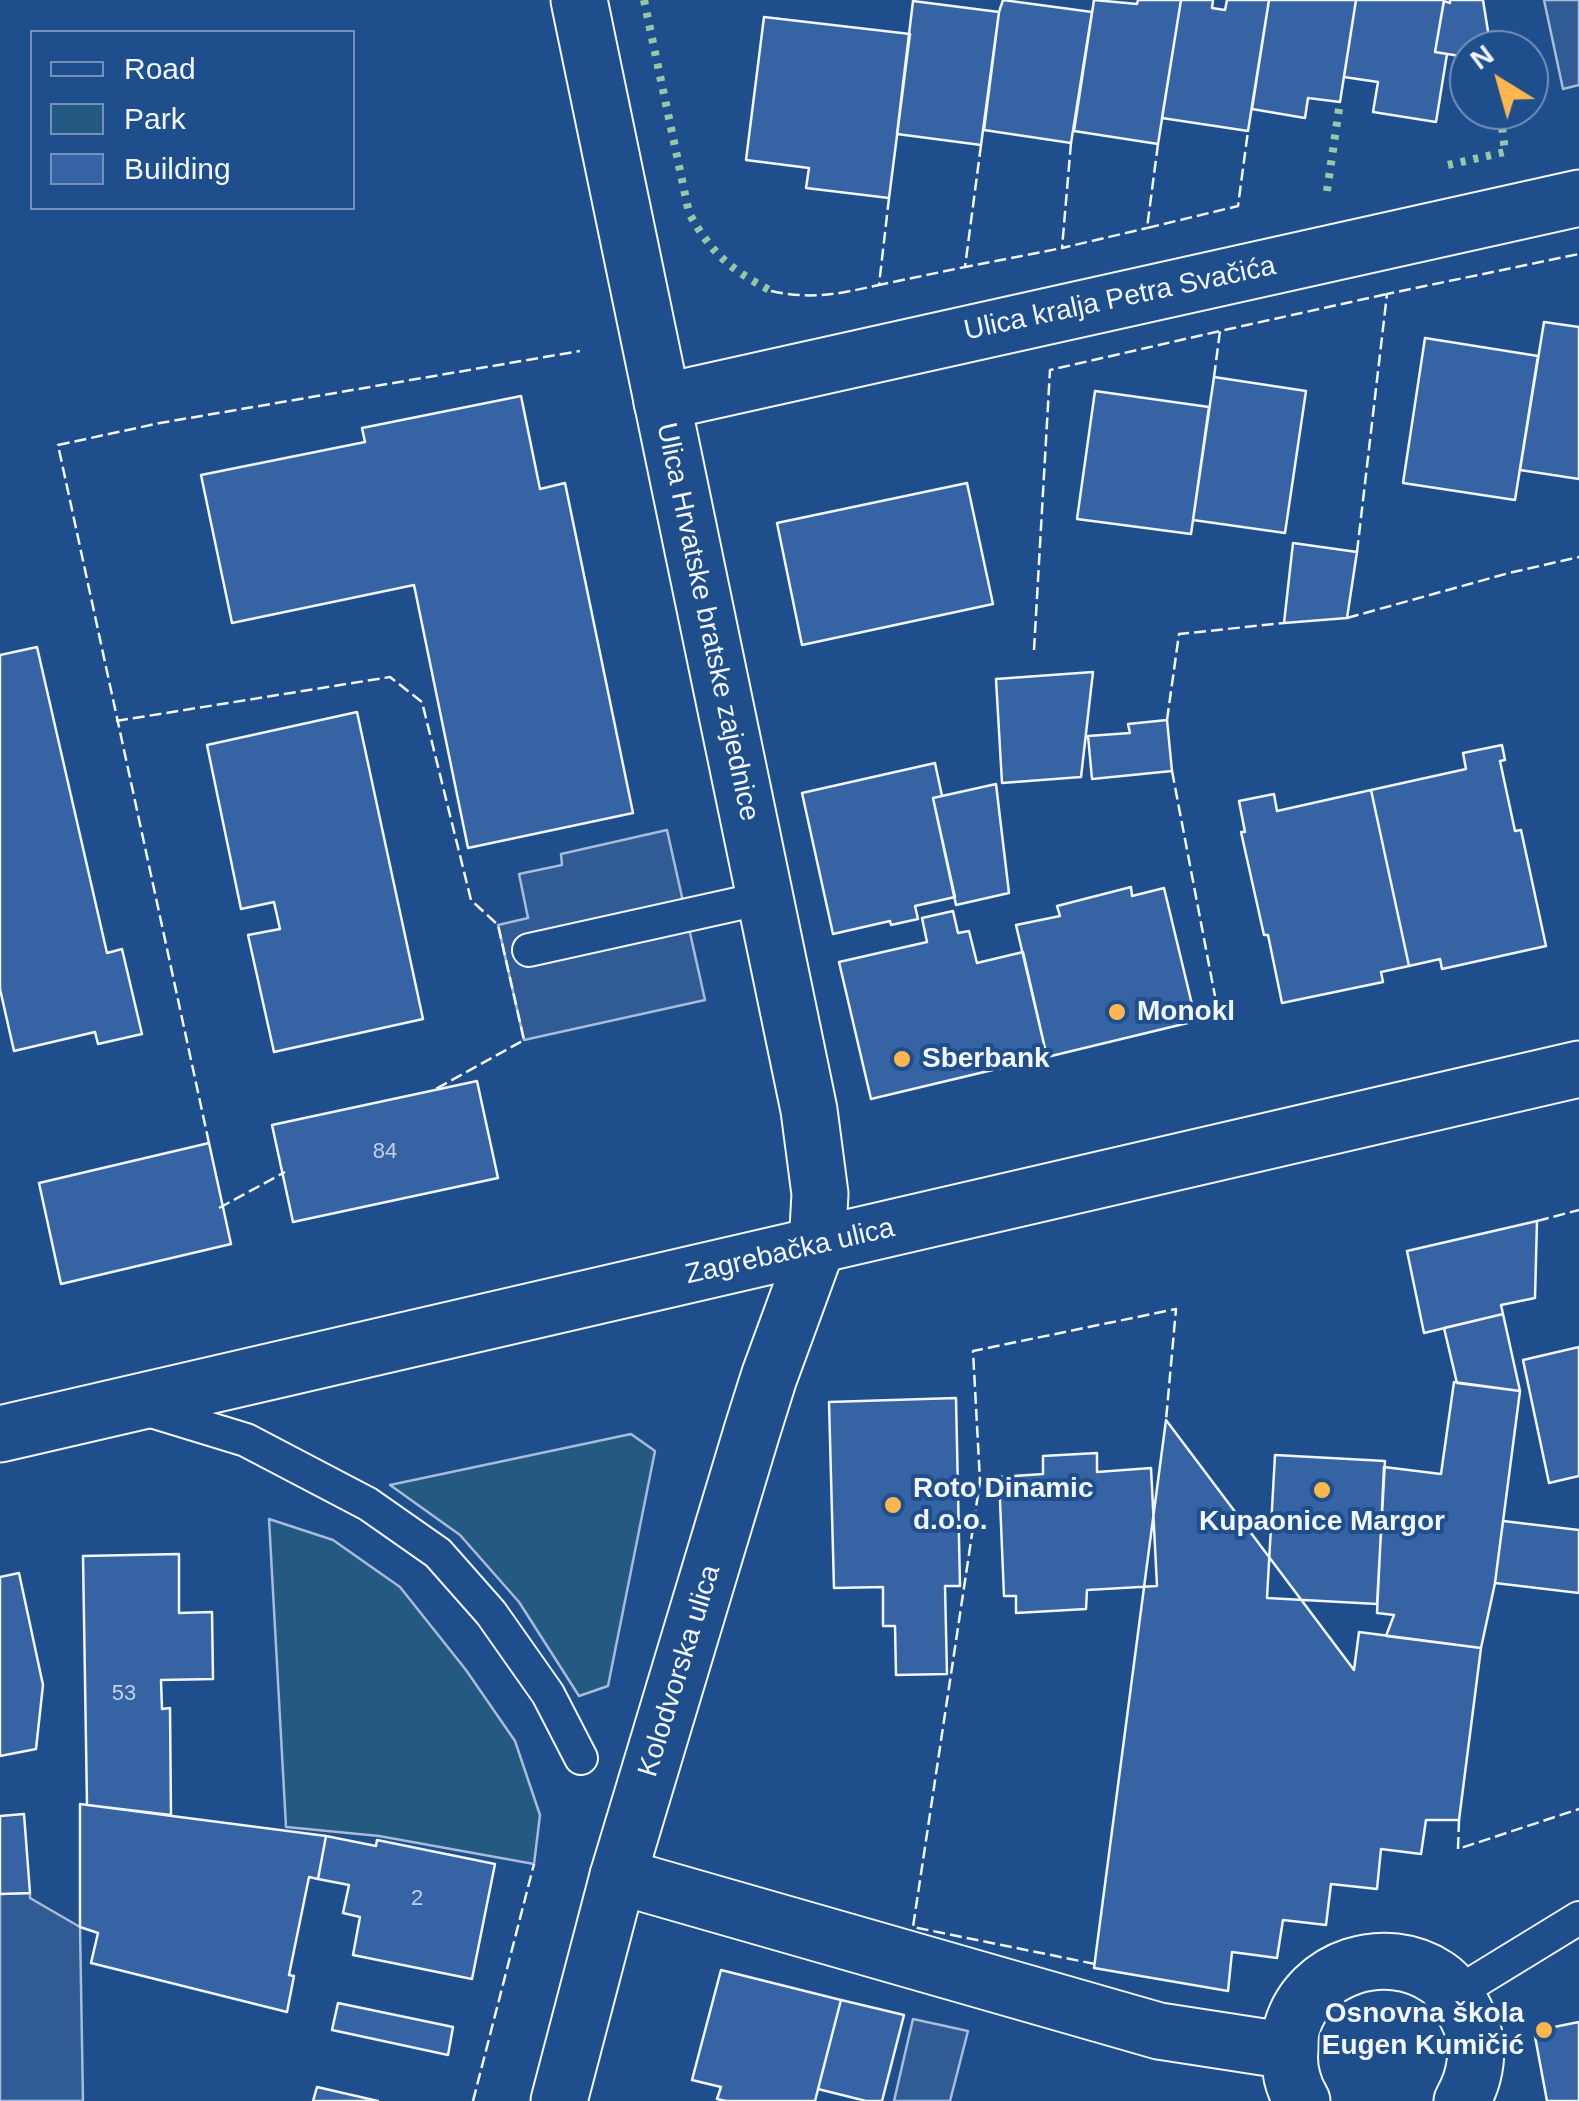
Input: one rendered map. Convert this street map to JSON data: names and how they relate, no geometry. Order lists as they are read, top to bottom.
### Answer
{
  "streets": {
    "street": [
      "Ulica kralja Petra Svačića",
      "Ulica Hrvatske bratske zajednice",
      "Zagrebačka ulica",
      "Kolodvorska ulica"
    ]
  },
  "crossings": [
    ["Ulica kralja Petra Svačića", "Ulica Hrvatske bratske zajednice"],
    ["Ulica Hrvatske bratske zajednice", "Zagrebačka ulica"],
    ["Ulica Hrvatske bratske zajednice", "Kolodvorska ulica"],
    ["Zagrebačka ulica", "Kolodvorska ulica"]
  ],
  "places": [
    "Monokl",
    "Sberbank",
    "Kupaonice Margor",
    "Roto Dinamic d.o.o.",
    "Osnovna škola Eugen Kumičić"
  ],
  "house_numbers": ["84", "53", "2"],
  "legend": ["Road", "Park", "Building"],
  "north": "top left"
}
